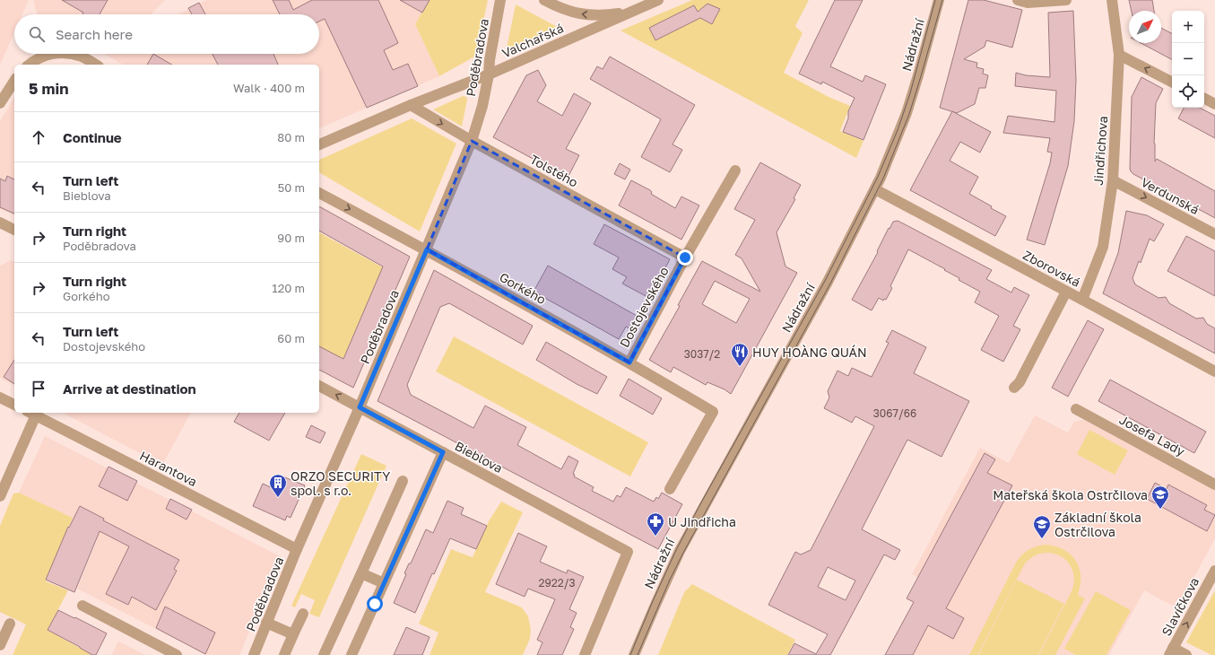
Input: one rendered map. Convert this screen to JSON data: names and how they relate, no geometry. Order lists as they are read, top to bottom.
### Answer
{
  "streets": {
    "street": [
      "Valchařská",
      "Nádražní",
      "Poděbradova",
      "Jindřichova",
      "Tolstého",
      "Verdunská",
      "Zborovská",
      "Gorkého",
      "Dostojevského",
      "Josefa Lady",
      "Bieblova",
      "Harantova",
      "Slavíčkova"
    ]
  },
  "crossings": [
    ["Valchařská", "Poděbradova"],
    ["Valchařská", "Tolstého"],
    ["Nádražní", "Zborovská"],
    ["Poděbradova", "Tolstého"],
    ["Poděbradova", "Gorkého"],
    ["Poděbradova", "Bieblova"],
    ["Poděbradova", "Harantova"],
    ["Jindřichova", "Verdunská"],
    ["Jindřichova", "Zborovská"],
    ["Tolstého", "Dostojevského"],
    ["Gorkého", "Dostojevského"]
  ],
  "one_way": ["Verdunská", "Slavíčkova"],
  "places": {
    "restaurant": ["HUY HOÀNG QUÁN"],
    "building": ["ORZO SECURITY spol. s r.o."],
    "school or university": ["Mateřská škola Ostrčilova", "Základní škola Ostrčilova"],
    "pharmacy": ["U Jindřicha"]
  },
  "house_numbers": ["3037/2", "3067/66", "2922/3"],
  "north": "top right",
  "page": {
    "map_buttons": ["+", "−"],
    "search": "Search here",
    "heading": ["5 min", "Walk · 400 m"],
    "list": [
      ["Continue", "80 m"],
      ["Turn left", "Bieblova", "50 m"],
      ["Turn right", "Poděbradova", "90 m"],
      ["Turn right", "Gorkého", "120 m"],
      ["Turn left", "Dostojevského", "60 m"],
      "Arrive at destination"
    ]
  }
}
